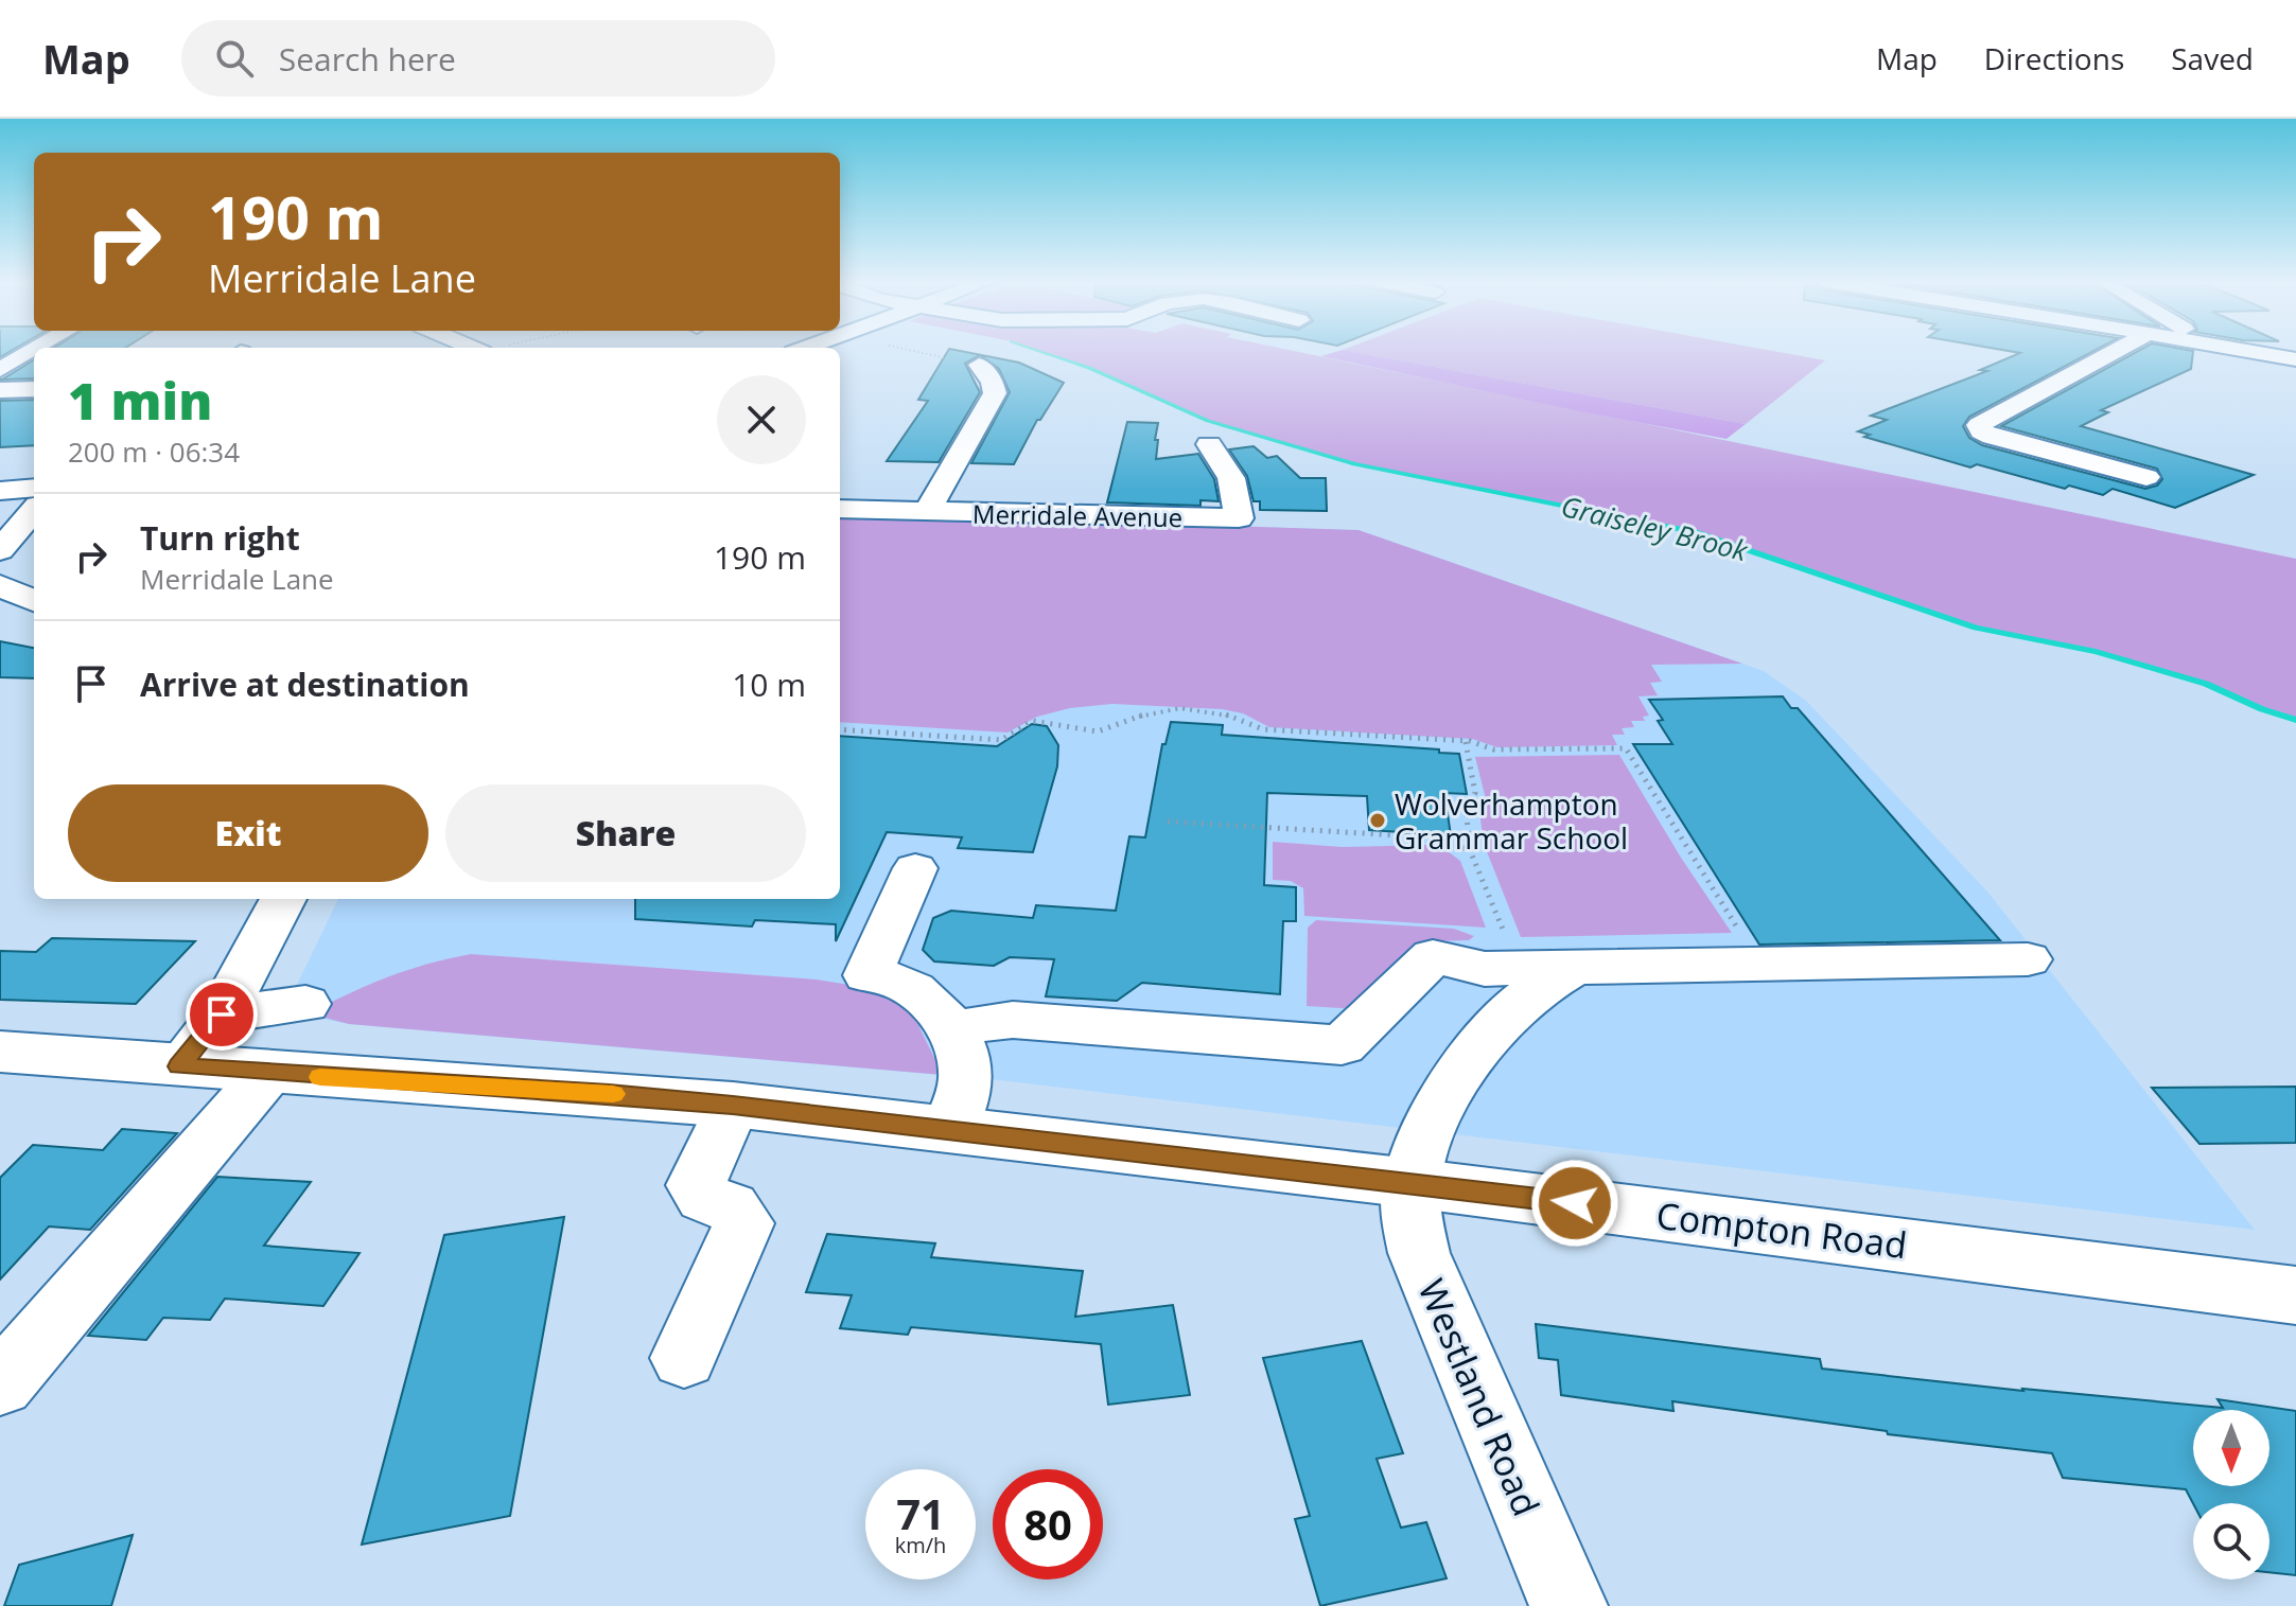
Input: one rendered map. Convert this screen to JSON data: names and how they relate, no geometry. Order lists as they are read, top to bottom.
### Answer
{
  "streets": {
    "highway": ["Compton Road"],
    "street": ["Merridale Avenue", "Westland Road"]
  },
  "crossings": [
    ["Compton Road", "Westland Road"]
  ],
  "water": ["Graiseley Brook"],
  "places": ["Wolverhampton Grammar School"],
  "north": "bottom",
  "page": {
    "header": "Map",
    "search": "Search here",
    "nav": ["Map", "Directions", "Saved"],
    "turn": ["190 m", "Merridale Lane"],
    "heading": ["1 min", "200 m · 06:34"],
    "list": [
      {
        "name": "Turn right",
        "note": "Merridale Lane",
        "value": "190 m"
      },
      {
        "name": "Arrive at destination",
        "value": "10 m"
      }
    ],
    "buttons": ["Exit", "Share"],
    "speed": "71 km/h",
    "limit": "80"
  }
}
